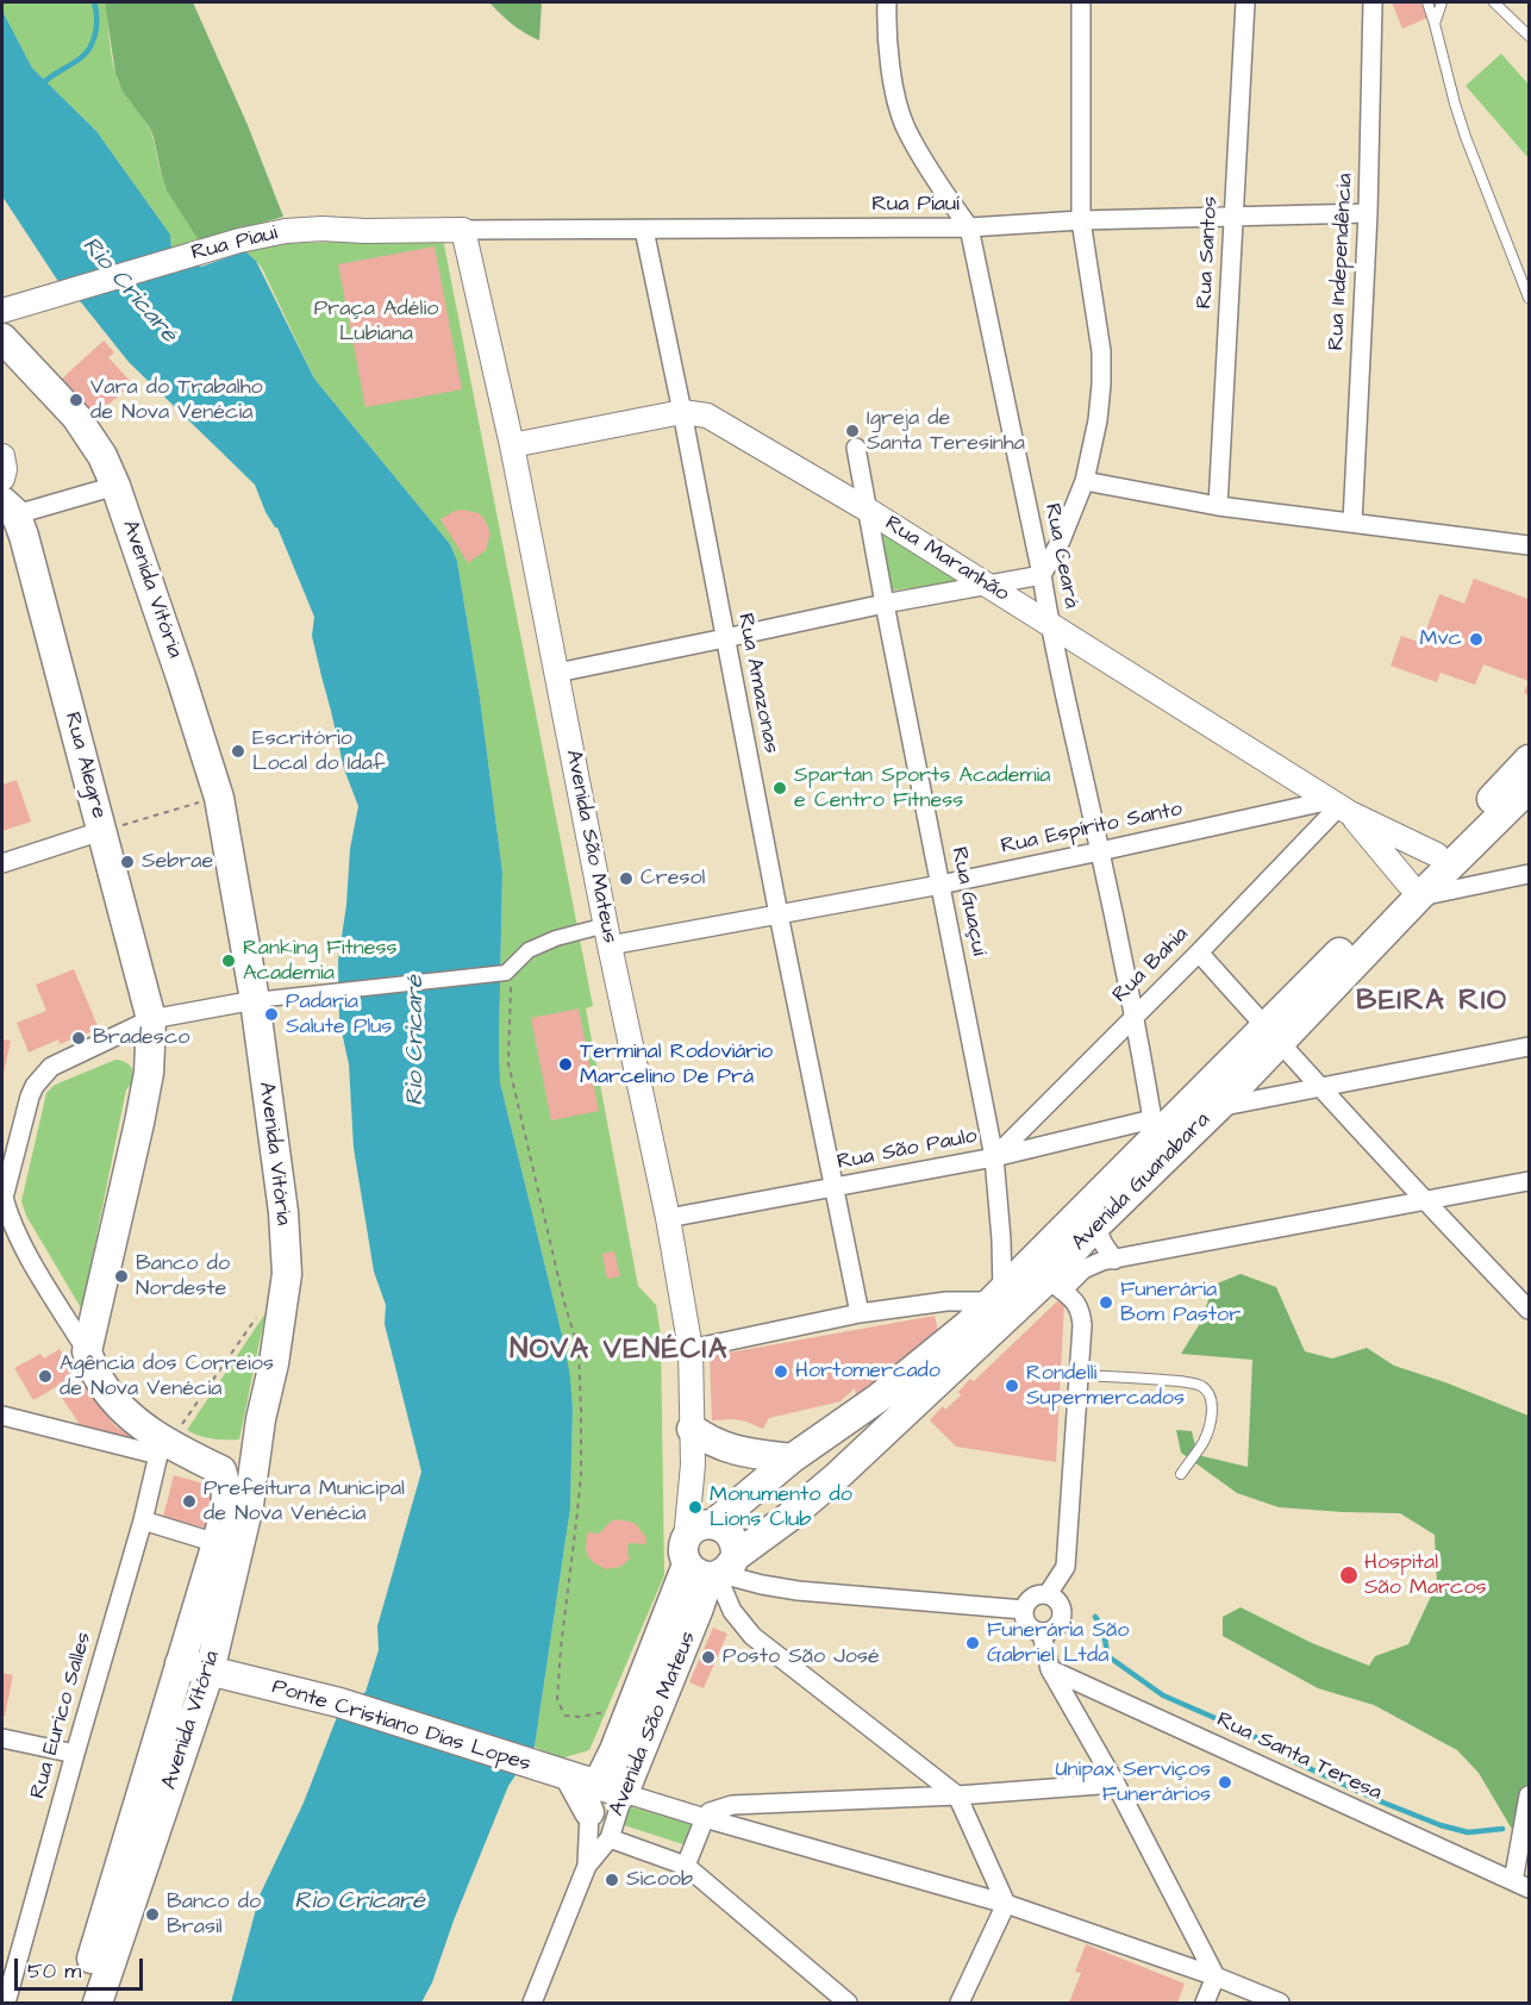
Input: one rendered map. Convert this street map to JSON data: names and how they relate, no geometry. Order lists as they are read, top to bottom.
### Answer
{
  "streets": {
    "main road": [
      "Avenida Vitória",
      "Rua Alegre",
      "Avenida São Mateus",
      "Avenida Guanabara",
      "Ponte Cristiano Dias Lopes"
    ],
    "street": [
      "Rua Piauí",
      "Rua Piaui",
      "Rua Santos",
      "Rua Independência",
      "Rua Ceará",
      "Rua Maranhão",
      "Rua Amazonas",
      "Rua Espírito Santo",
      "Rua Guaçuí",
      "Rua Bahia",
      "Rua São Paulo",
      "Rua Eurico Salles",
      "Rua Santa Teresa"
    ]
  },
  "crossings": [
    ["Rua Piauí", "Rua Piaui"],
    ["Rua Piauí", "Rua Santos"],
    ["Rua Piauí", "Rua Independência"],
    ["Rua Piauí", "Rua Ceará"],
    ["Rua Piauí", "Rua Amazonas"],
    ["Rua Piauí", "Avenida São Mateus"],
    ["Rua Piaui", "Avenida São Mateus"],
    ["Rua Ceará", "Rua Maranhão"],
    ["Rua Ceará", "Rua Espírito Santo"],
    ["Rua Ceará", "Rua Bahia"],
    ["Rua Ceará", "Rua São Paulo"],
    ["Rua Ceará", "Avenida Guanabara"],
    ["Rua Maranhão", "Rua Amazonas"],
    ["Rua Maranhão", "Rua Espírito Santo"],
    ["Rua Maranhão", "Avenida São Mateus"],
    ["Rua Maranhão", "Rua Guaçuí"],
    ["Rua Maranhão", "Rua Bahia"],
    ["Rua Maranhão", "Avenida Guanabara"],
    ["Avenida Vitória", "Ponte Cristiano Dias Lopes"],
    ["Rua Amazonas", "Rua Espírito Santo"],
    ["Rua Amazonas", "Rua São Paulo"],
    ["Rua Espírito Santo", "Avenida São Mateus"],
    ["Rua Espírito Santo", "Rua Guaçuí"],
    ["Rua Espírito Santo", "Rua Bahia"],
    ["Avenida São Mateus", "Rua São Paulo"],
    ["Avenida São Mateus", "Avenida Guanabara"],
    ["Avenida São Mateus", "Ponte Cristiano Dias Lopes"],
    ["Rua Guaçuí", "Rua Bahia"],
    ["Rua Guaçuí", "Rua São Paulo"],
    ["Rua Bahia", "Rua São Paulo"],
    ["Rua São Paulo", "Avenida Guanabara"]
  ],
  "districts": ["BEIRA RIO", "NOVA VENÉCIA"],
  "water": ["Rio Cricaré"],
  "parks": ["Praça Adélio Lubiana"],
  "places": [
    "Vara do Trabalho de Nova Venécia",
    "Igreja de Santa Teresinha",
    "Mvc",
    "Escritório Local do Idaf",
    "Spartan Sports Academia e Centro Fitness",
    "Sebrae",
    "Cresol",
    "Ranking Fitness Academia",
    "Padaria Salute Plus",
    "Bradesco",
    "Terminal Rodoviário Marcelino De Prá",
    "Banco do Nordeste",
    "Funerária Bom Pastor",
    "Hortomercado",
    "Agência dos Correios de Nova Venécia",
    "Rondelli Supermercados",
    "Prefeitura Municipal de Nova Venécia",
    "Monumento do Lions Club",
    "Hospital São Marcos",
    "Funerária São Gabriel Ltda",
    "Posto São José",
    "Unipax Serviços Funerários",
    "Sicoob",
    "Banco do Brasil"
  ],
  "scale_bar": "50 m"
}
